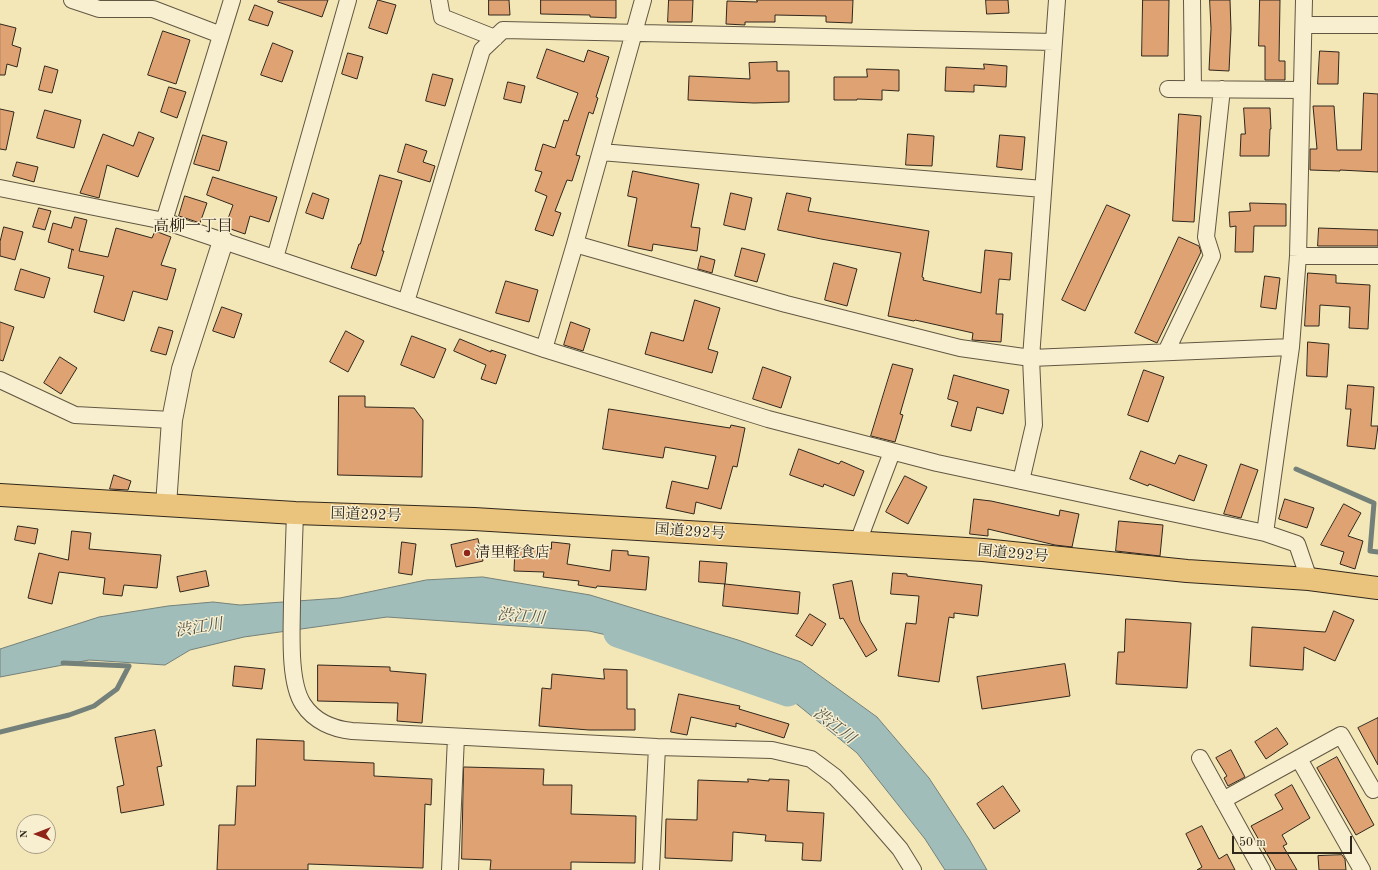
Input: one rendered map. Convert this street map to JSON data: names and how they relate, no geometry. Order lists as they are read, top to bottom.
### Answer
{
  "streets": {
    "highway": ["国道292号"]
  },
  "districts": ["高柳一丁目"],
  "water": ["渋江川"],
  "places": ["清里軽食店"],
  "scale_bar": "50 m",
  "north": "left"
}
